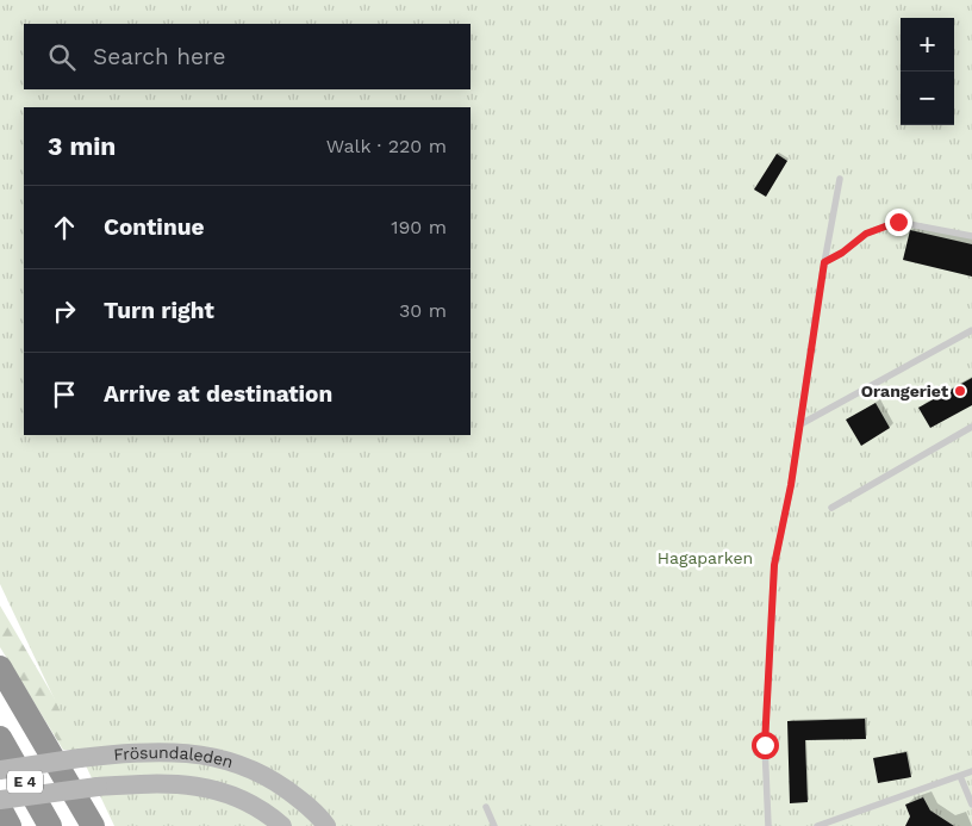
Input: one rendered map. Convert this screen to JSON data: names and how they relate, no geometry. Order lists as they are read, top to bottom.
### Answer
{
  "streets": {
    "highway": ["E 4"],
    "main road": ["Frösundaleden"]
  },
  "parks": ["Hagaparken"],
  "places": ["Orangeriet"],
  "page": {
    "map_buttons": ["+", "−"],
    "search": "Search here",
    "heading": ["3 min", "Walk · 220 m"],
    "list": [
      ["Continue", "190 m"],
      ["Turn right", "30 m"],
      "Arrive at destination"
    ]
  }
}
